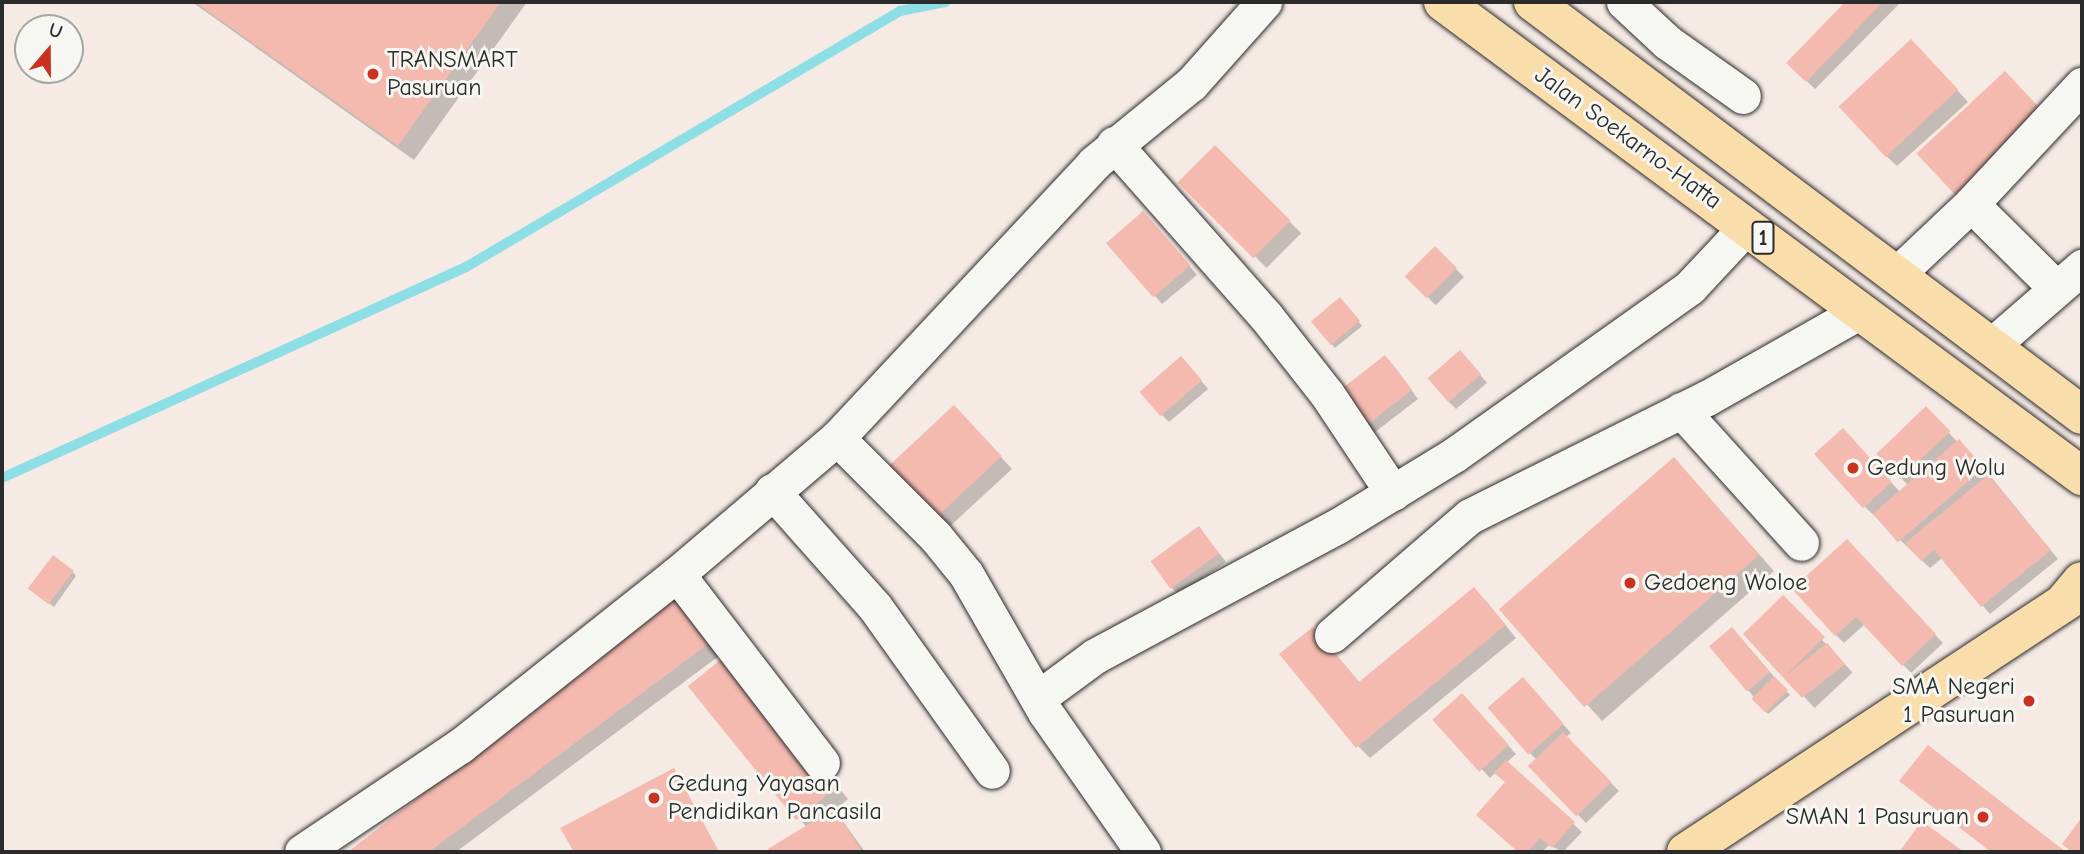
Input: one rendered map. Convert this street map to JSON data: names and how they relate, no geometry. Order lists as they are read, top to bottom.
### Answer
{
  "streets": {
    "main road": ["Jalan Soekarno-Hatta", "1"]
  },
  "places": [
    "TRANSMART Pasuruan",
    "Gedung Wolu",
    "Gedoeng Woloe",
    "SMA Negeri 1 Pasuruan",
    "Gedung Yayasan Pendidikan Pancasila",
    "SMAN 1 Pasuruan"
  ],
  "north": "top"
}
